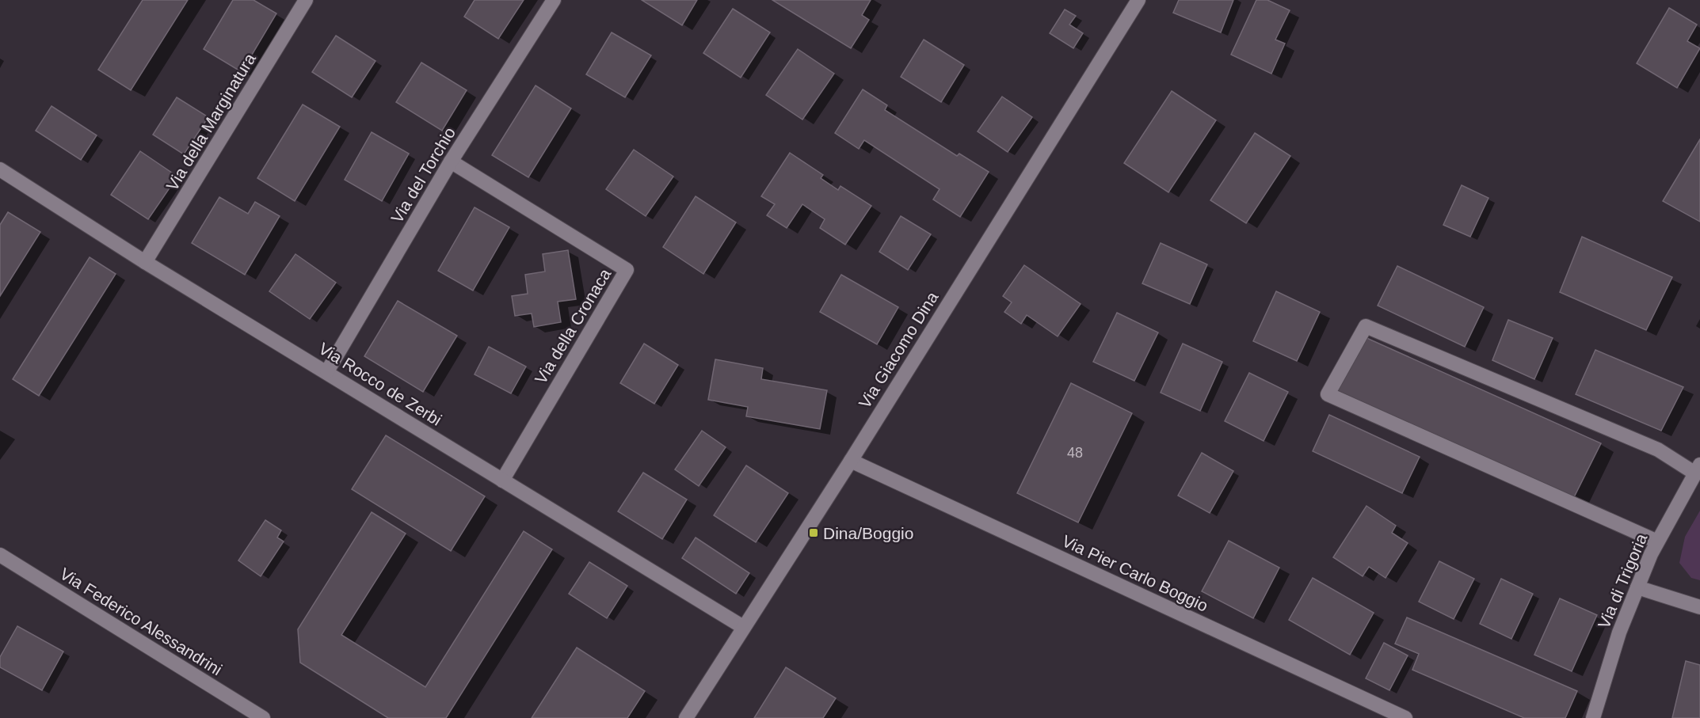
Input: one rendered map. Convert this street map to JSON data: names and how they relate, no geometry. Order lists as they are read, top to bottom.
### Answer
{
  "streets": {
    "street": [
      "Via della Marginatura",
      "Via del Torchio",
      "Via della Cronaca",
      "Via Giacomo Dina",
      "Via Rocco de Zerbi",
      "Via Pier Carlo Boggio",
      "Via di Trigoria",
      "Via Federico Alessandrini"
    ]
  },
  "crossings": [
    ["Via della Marginatura", "Via Rocco de Zerbi"],
    ["Via del Torchio", "Via della Cronaca"],
    ["Via del Torchio", "Via Rocco de Zerbi"],
    ["Via della Cronaca", "Via Rocco de Zerbi"],
    ["Via Giacomo Dina", "Via Rocco de Zerbi"],
    ["Via Giacomo Dina", "Via Pier Carlo Boggio"]
  ],
  "places": {
    "transit": ["Dina/Boggio"]
  },
  "house_numbers": ["48"]
}
